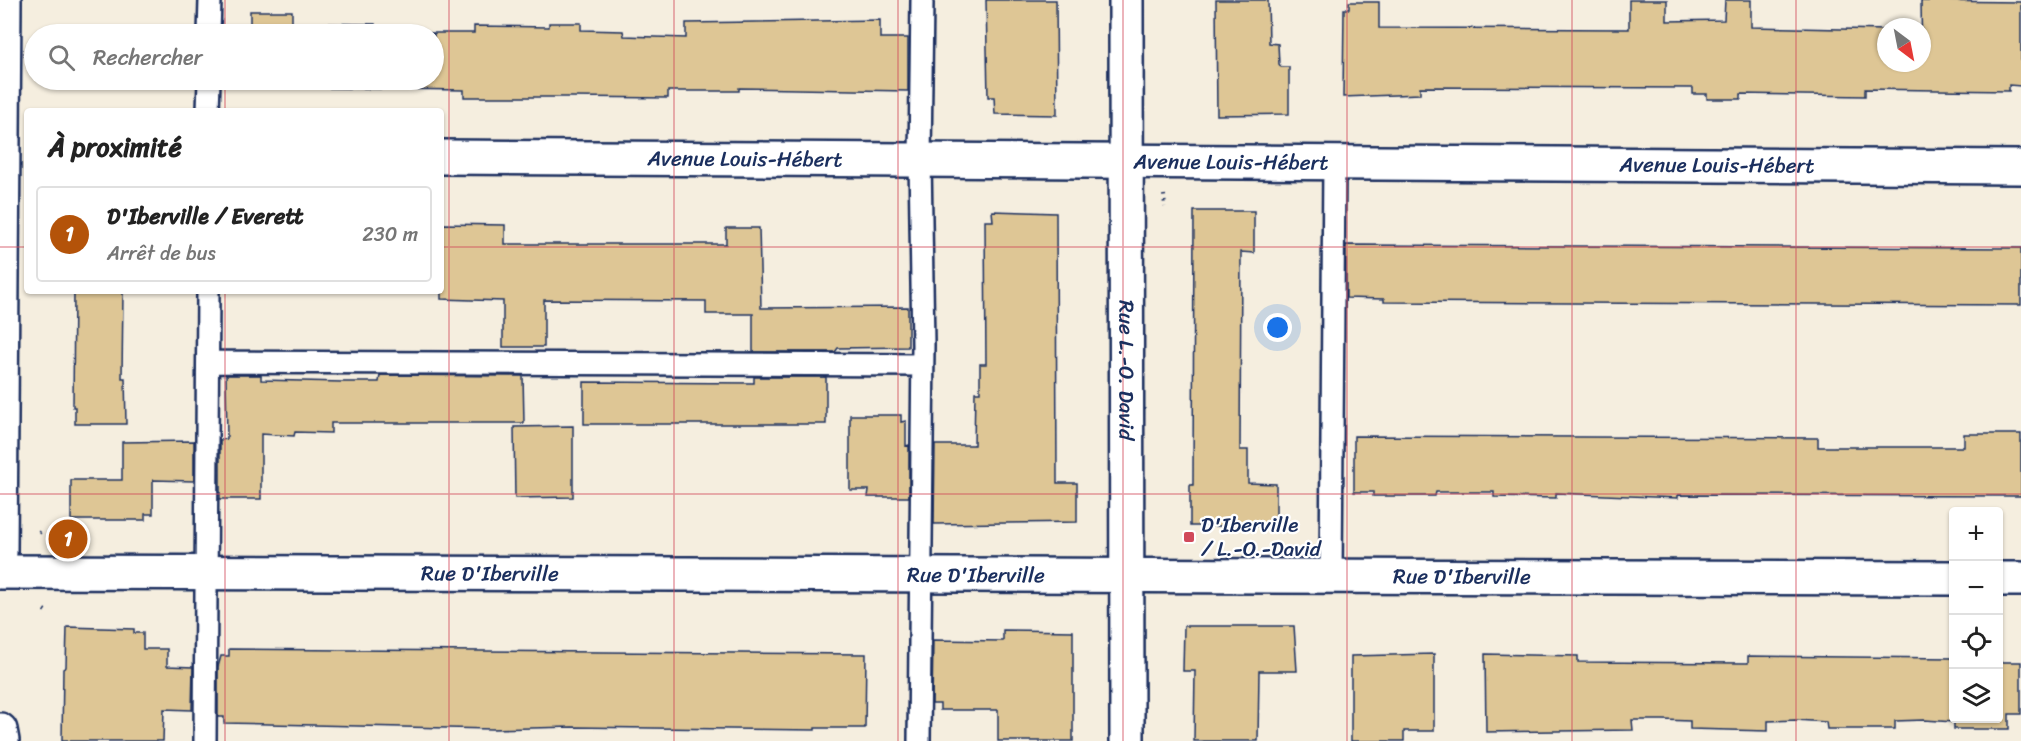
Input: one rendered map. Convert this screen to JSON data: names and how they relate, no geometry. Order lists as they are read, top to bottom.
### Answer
{
  "streets": {
    "street": ["Avenue Louis-Hébert", "Rue L.-O. David", "Rue D'Iberville"]
  },
  "crossings": [
    ["Avenue Louis-Hébert", "Rue L.-O. David"],
    ["Rue L.-O. David", "Rue D'Iberville"]
  ],
  "places": {
    "transit": ["D'Iberville / L.-O.-David"]
  },
  "north": "bottom right",
  "page": {
    "search": "Rechercher",
    "heading": "À proximité",
    "list": [
      {
        "mark": "1",
        "name": "D'Iberville / Everett",
        "note": "Arrêt de bus",
        "value": "230 m"
      }
    ],
    "map_buttons": ["+", "−"],
    "pins": "1"
  }
}
